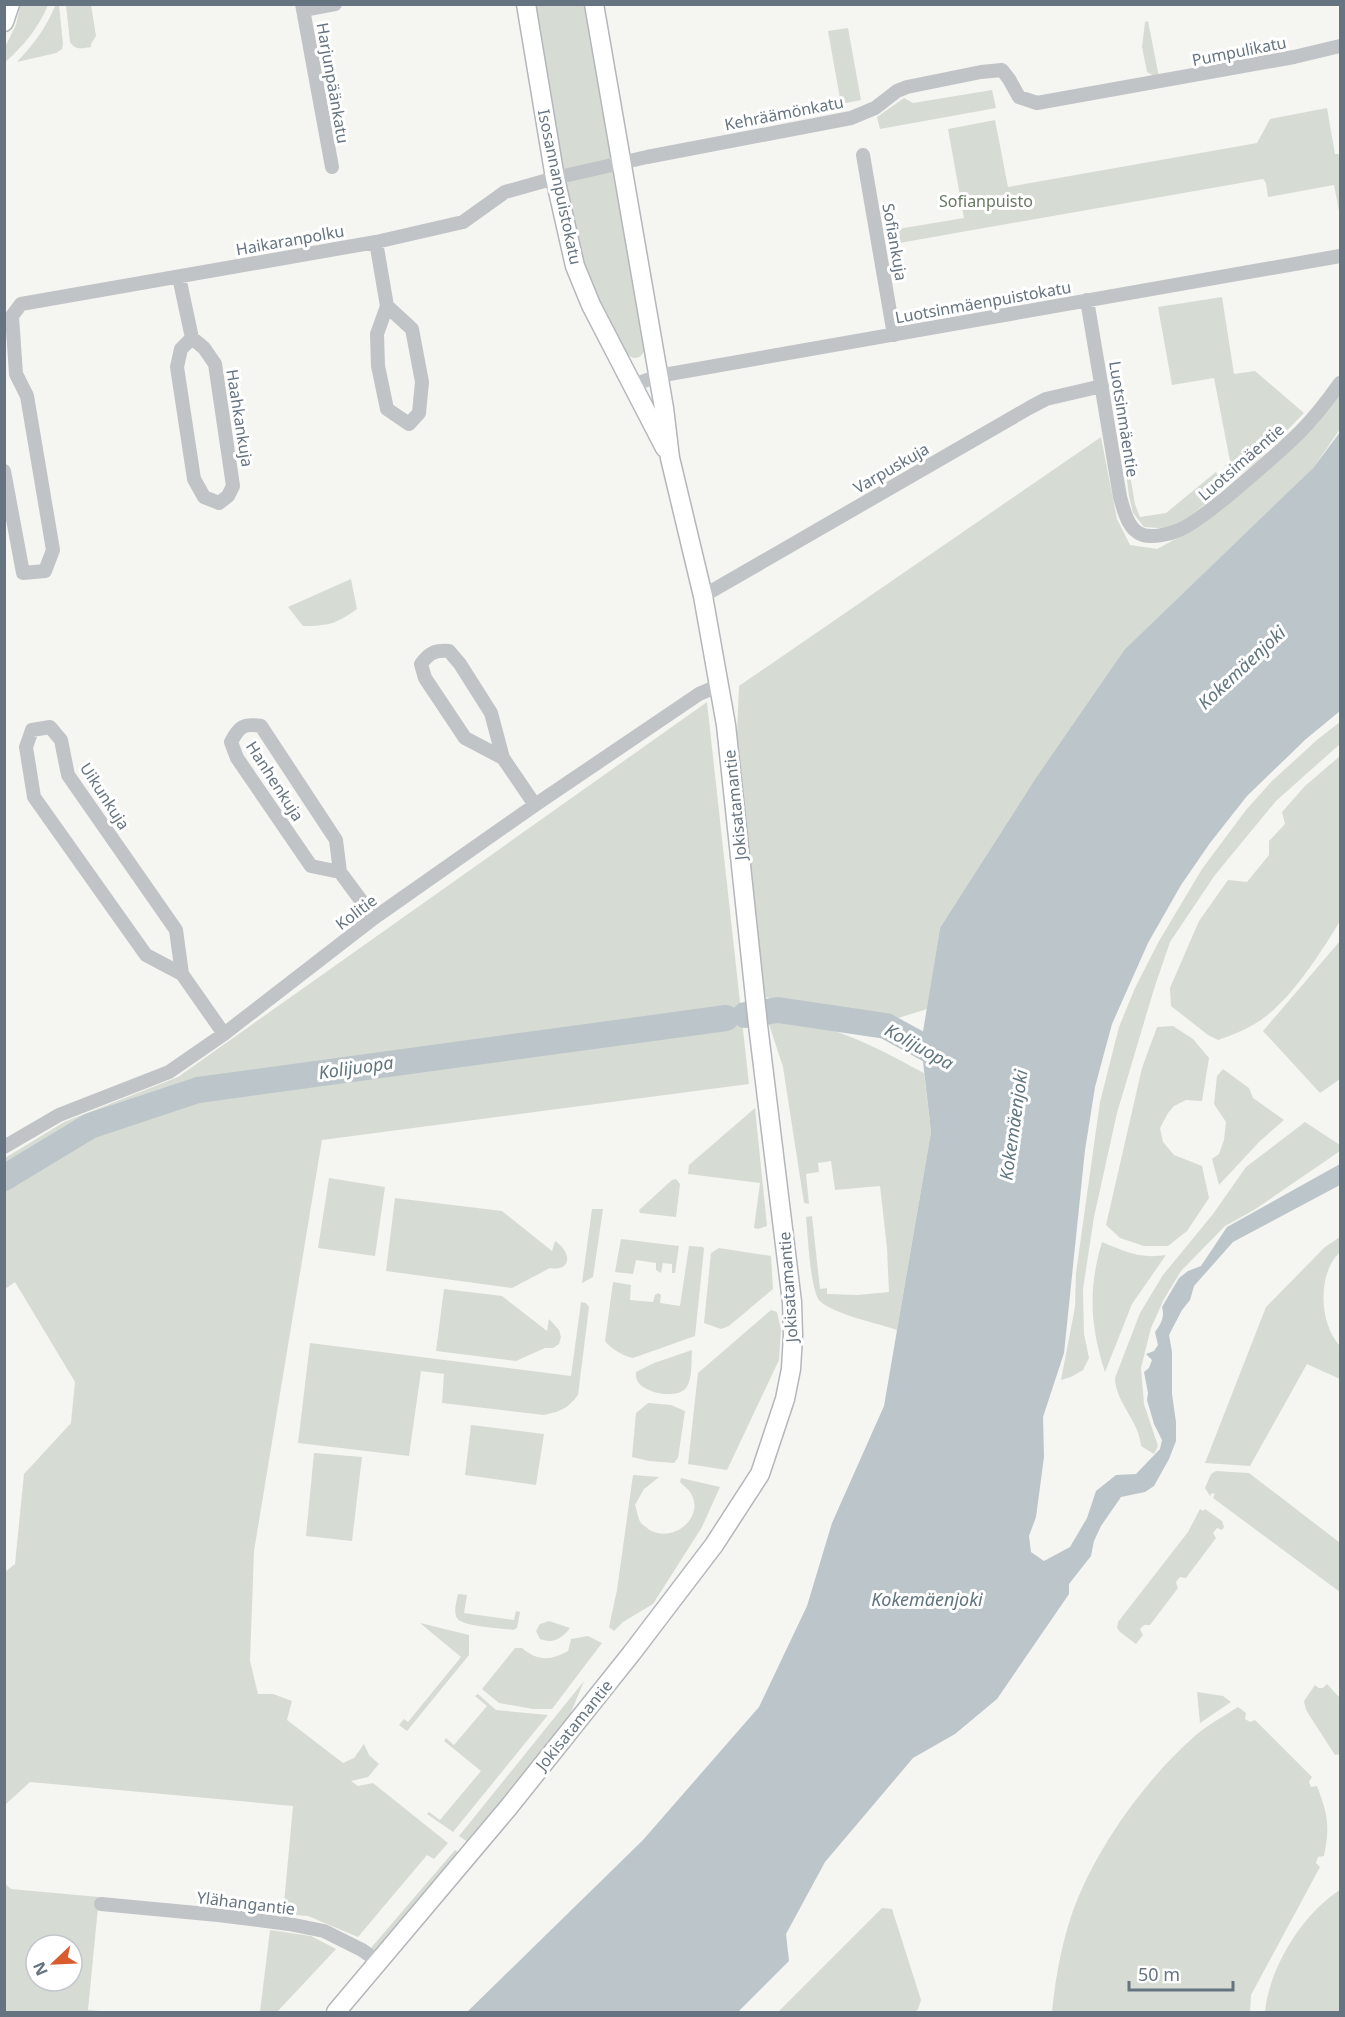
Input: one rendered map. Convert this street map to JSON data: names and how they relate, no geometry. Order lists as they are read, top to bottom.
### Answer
{
  "streets": {
    "street": [
      "Pumpulikatu",
      "Harjunpäänkatu",
      "Kehräämönkatu",
      "Isosannanpuistokatu",
      "Haikaranpolku",
      "Sofiankuja",
      "Luotsinmäenpuistokatu",
      "Haahkankuja",
      "Luotsinmäentie",
      "Luotsimäentie",
      "Varpuskuja",
      "Hanhenkuja",
      "Uikunkuja",
      "Jokisatamantie",
      "Kolitie",
      "Ylähangantie"
    ]
  },
  "crossings": [
    ["Pumpulikatu", "Kehräämönkatu"],
    ["Kehräämönkatu", "Isosannanpuistokatu"],
    ["Kehräämönkatu", "Haikaranpolku"],
    ["Isosannanpuistokatu", "Haikaranpolku"],
    ["Isosannanpuistokatu", "Luotsinmäenpuistokatu"],
    ["Isosannanpuistokatu", "Varpuskuja"],
    ["Isosannanpuistokatu", "Jokisatamantie"],
    ["Sofiankuja", "Luotsinmäenpuistokatu"],
    ["Luotsinmäenpuistokatu", "Luotsinmäentie"],
    ["Luotsinmäentie", "Luotsimäentie"],
    ["Luotsinmäentie", "Varpuskuja"],
    ["Varpuskuja", "Jokisatamantie"],
    ["Hanhenkuja", "Kolitie"],
    ["Uikunkuja", "Kolitie"],
    ["Jokisatamantie", "Kolitie"],
    ["Jokisatamantie", "Ylähangantie"]
  ],
  "water": ["Kokemäenjoki", "Kolijuopa"],
  "parks": ["Sofianpuisto"],
  "scale_bar": "50 m",
  "north": "bottom left"
}
